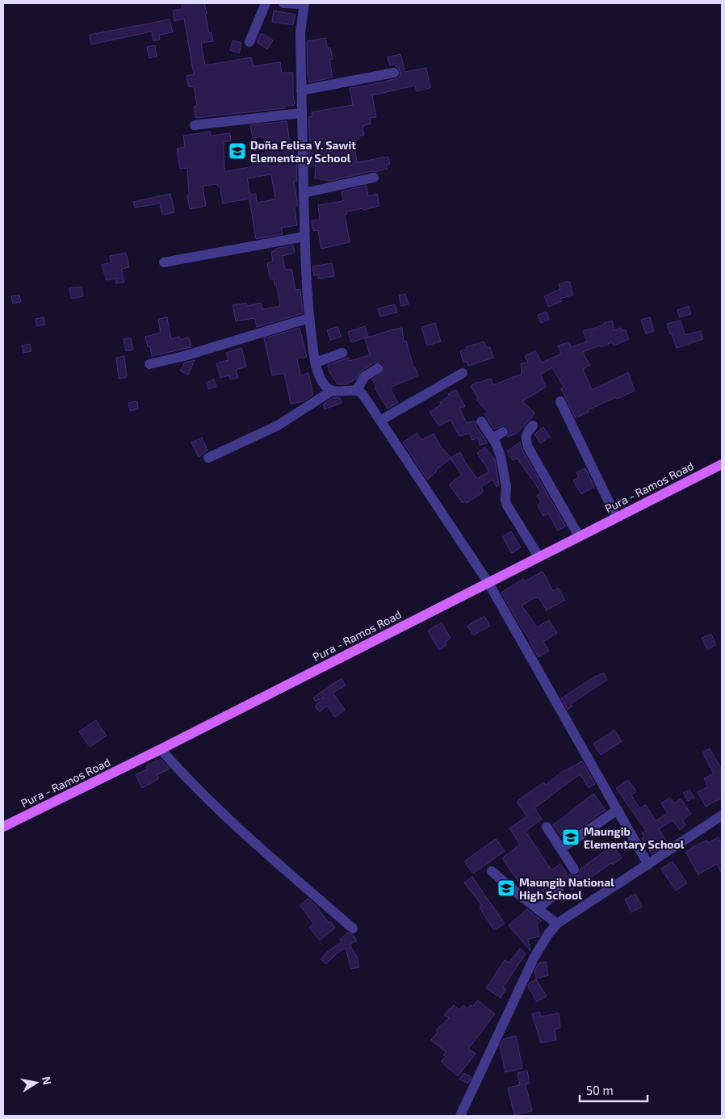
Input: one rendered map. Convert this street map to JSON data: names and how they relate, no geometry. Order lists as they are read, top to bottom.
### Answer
{
  "streets": {
    "main road": ["Pura - Ramos Road"]
  },
  "places": {
    "school or university": ["Doña Felisa Y. Sawit Elementary School", "Maungib Elementary School", "Maungib National High School"]
  },
  "scale_bar": "50 m",
  "north": "right"
}
